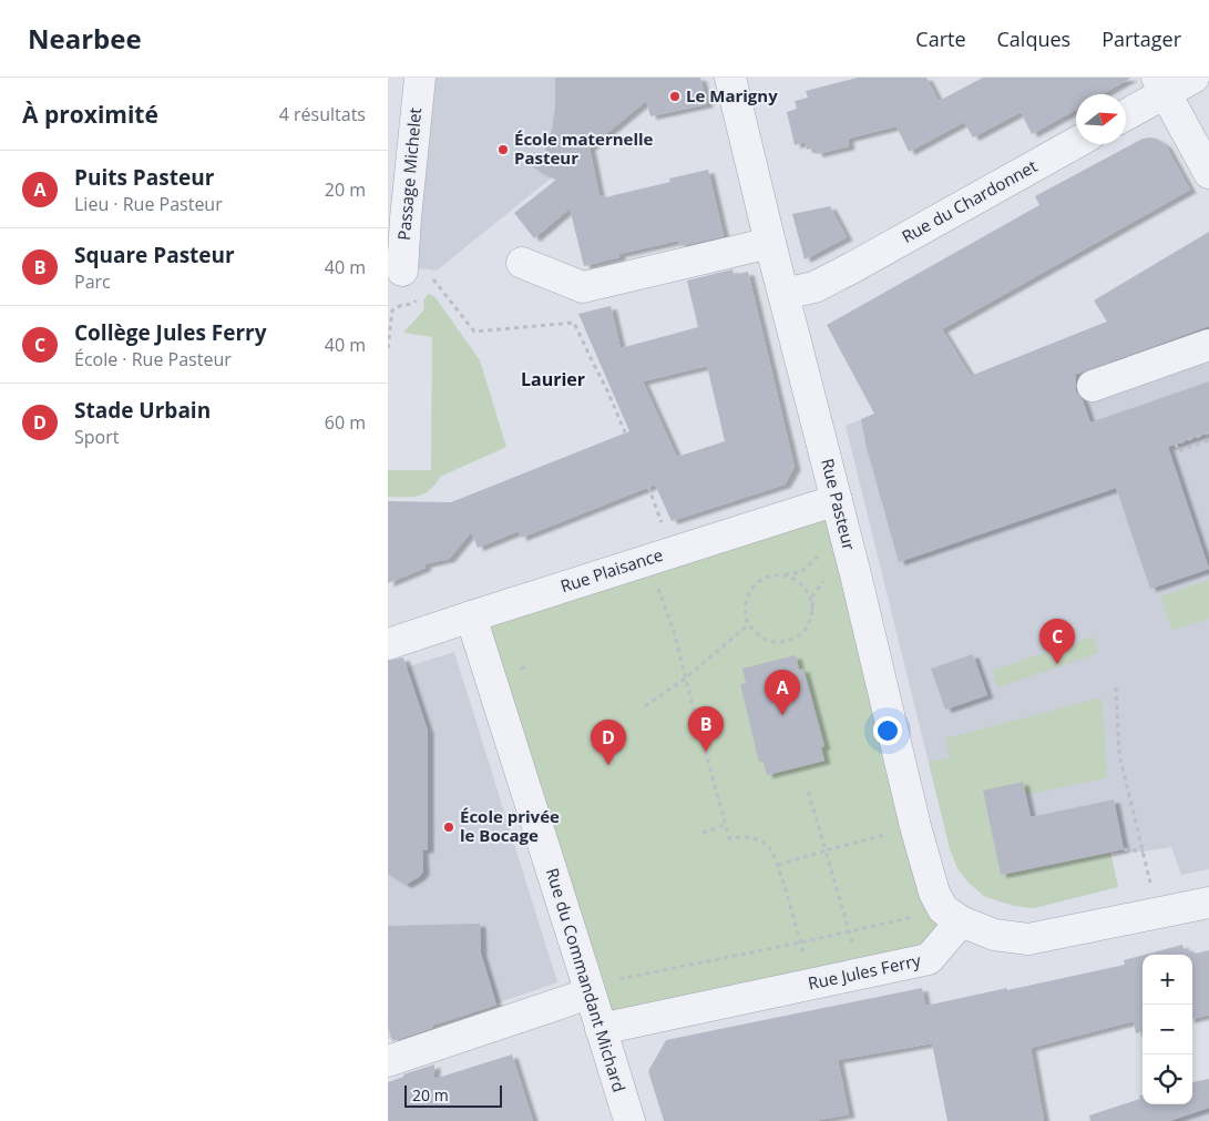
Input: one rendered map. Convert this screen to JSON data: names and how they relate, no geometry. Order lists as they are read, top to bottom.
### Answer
{
  "streets": {
    "street": [
      "Passage Michelet",
      "Rue du Chardonnet",
      "Rue Pasteur",
      "Rue Plaisance",
      "Rue Jules Ferry",
      "Rue du Commandant Michard"
    ]
  },
  "crossings": [
    ["Rue du Chardonnet", "Rue Pasteur"],
    ["Rue Pasteur", "Rue Plaisance"],
    ["Rue Pasteur", "Rue Jules Ferry"],
    ["Rue Plaisance", "Rue du Commandant Michard"],
    ["Rue Jules Ferry", "Rue du Commandant Michard"]
  ],
  "districts": ["Laurier"],
  "places": ["Le Marigny", "École maternelle Pasteur", "École privée le Bocage"],
  "scale_bar": "20 m",
  "north": "right",
  "page": {
    "header": "Nearbee",
    "nav": ["Carte", "Calques", "Partager"],
    "heading": ["À proximité", "4 résultats"],
    "list": [
      {
        "mark": "A",
        "name": "Puits Pasteur",
        "note": "Lieu · Rue Pasteur",
        "value": "20 m"
      },
      {
        "mark": "B",
        "name": "Square Pasteur",
        "note": "Parc",
        "value": "40 m"
      },
      {
        "mark": "C",
        "name": "Collège Jules Ferry",
        "note": "École · Rue Pasteur",
        "value": "40 m"
      },
      {
        "mark": "D",
        "name": "Stade Urbain",
        "note": "Sport",
        "value": "60 m"
      }
    ],
    "pins": [
      "C",
      "A",
      "B",
      "D"
    ],
    "map_buttons": ["+", "−"],
    "scale": "20 m"
  }
}
